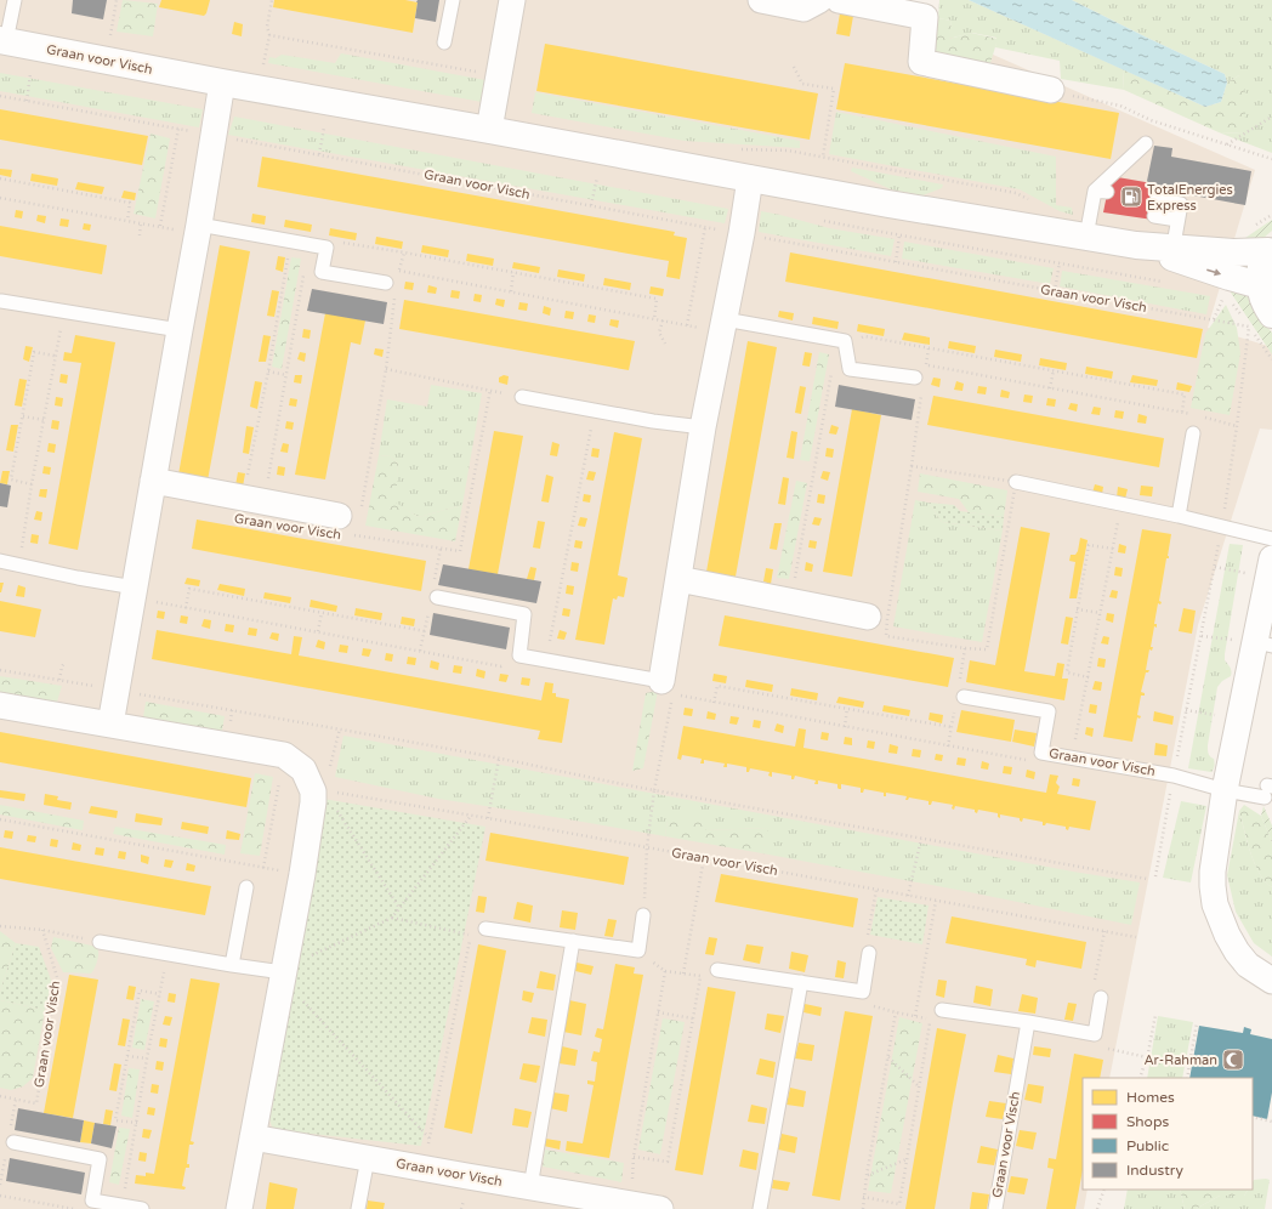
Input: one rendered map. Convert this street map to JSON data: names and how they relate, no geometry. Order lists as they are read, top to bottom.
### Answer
{
  "streets": {
    "street": ["Graan voor Visch"]
  },
  "places": {
    "fuel station": ["TotalEnergies Express"],
    "mosque": ["Ar-Rahman"]
  },
  "legend": [
    "Homes",
    "Shops",
    "Public",
    "Industry"
  ]
}
